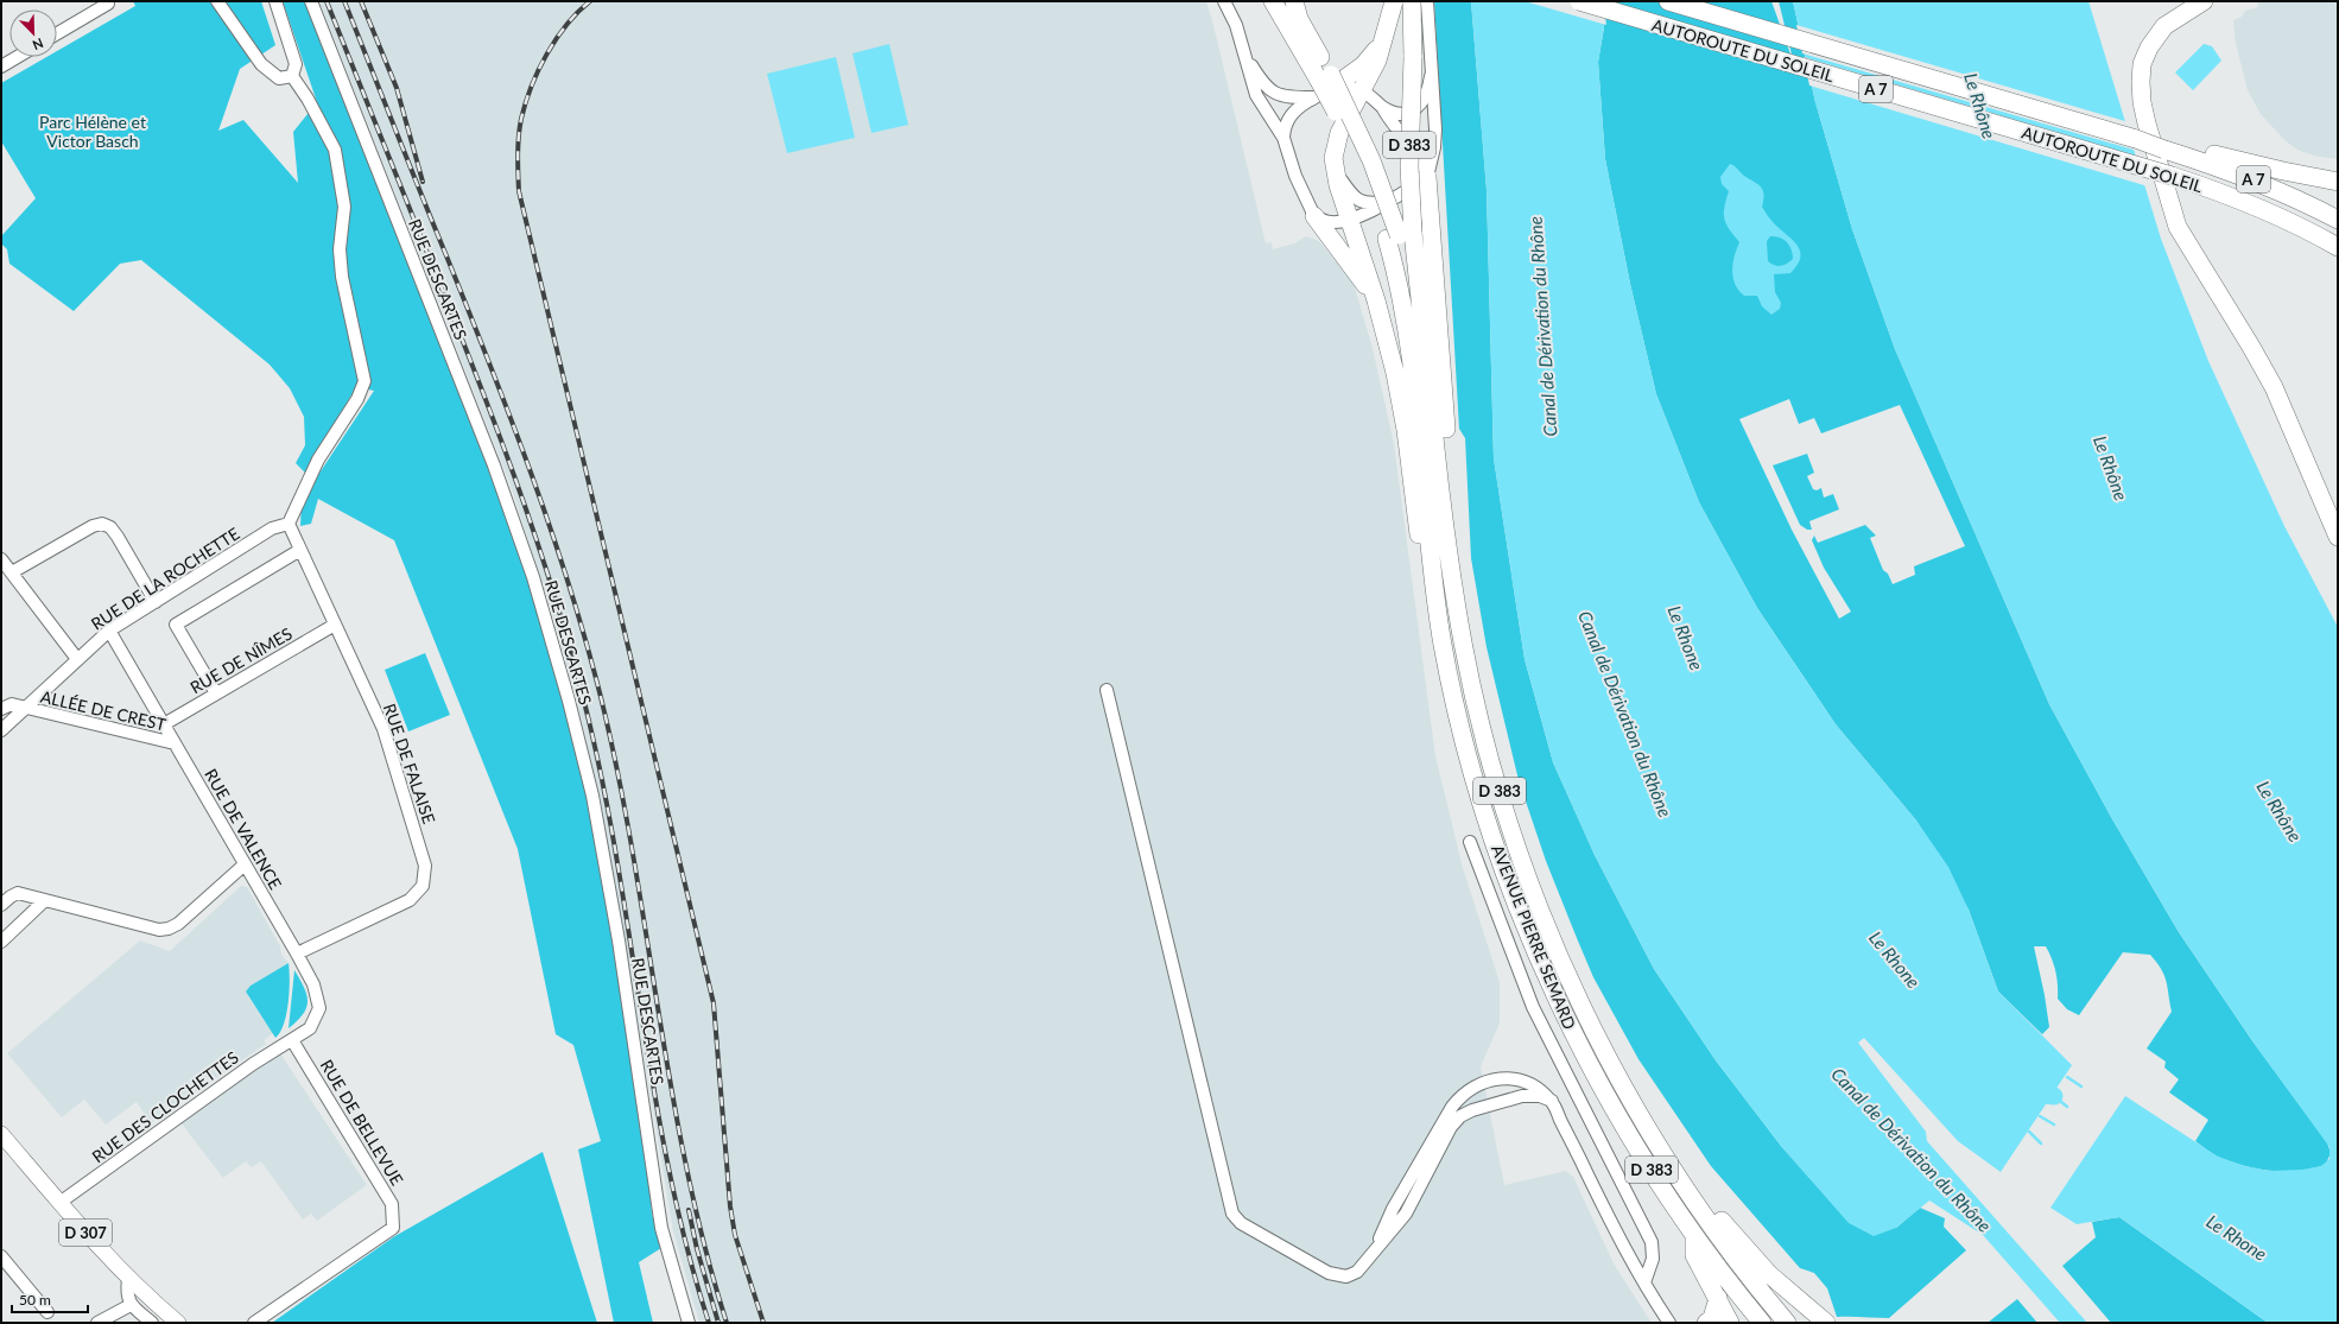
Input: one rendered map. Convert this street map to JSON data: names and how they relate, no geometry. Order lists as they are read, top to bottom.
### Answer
{
  "streets": {
    "highway": [
      "AUTOROUTE DU SOLEIL",
      "A 7",
      "D 383",
      "AVENUE PIERRE SEMARD"
    ],
    "main road": ["D 307"],
    "street": [
      "RUE DESCARTES",
      "RUE DE LA ROCHETTE",
      "RUE DE NÎMES",
      "ALLÉE DE CREST",
      "RUE DE FALAISE",
      "RUE DE VALENCE",
      "RUE DES CLOCHETTES",
      "RUE DE BELLEVUE"
    ]
  },
  "crossings": [
    ["D 383", "AVENUE PIERRE SEMARD"],
    ["RUE DE LA ROCHETTE", "ALLÉE DE CREST"],
    ["RUE DE LA ROCHETTE", "RUE DE FALAISE"],
    ["RUE DE LA ROCHETTE", "RUE DE VALENCE"],
    ["RUE DE NÎMES", "RUE DE FALAISE"],
    ["RUE DE NÎMES", "RUE DE VALENCE"],
    ["ALLÉE DE CREST", "RUE DE VALENCE"],
    ["RUE DE FALAISE", "RUE DE VALENCE"],
    ["RUE DE VALENCE", "RUE DES CLOCHETTES"],
    ["RUE DE VALENCE", "RUE DE BELLEVUE"],
    ["RUE DES CLOCHETTES", "RUE DE BELLEVUE"],
    ["RUE DES CLOCHETTES", "D 307"]
  ],
  "water": ["Le Rhône", "Canal de Dérivation du Rhône", "Le Rhone"],
  "parks": ["Parc Hélène et Victor Basch"],
  "scale_bar": "50 m",
  "north": "bottom right"
}
